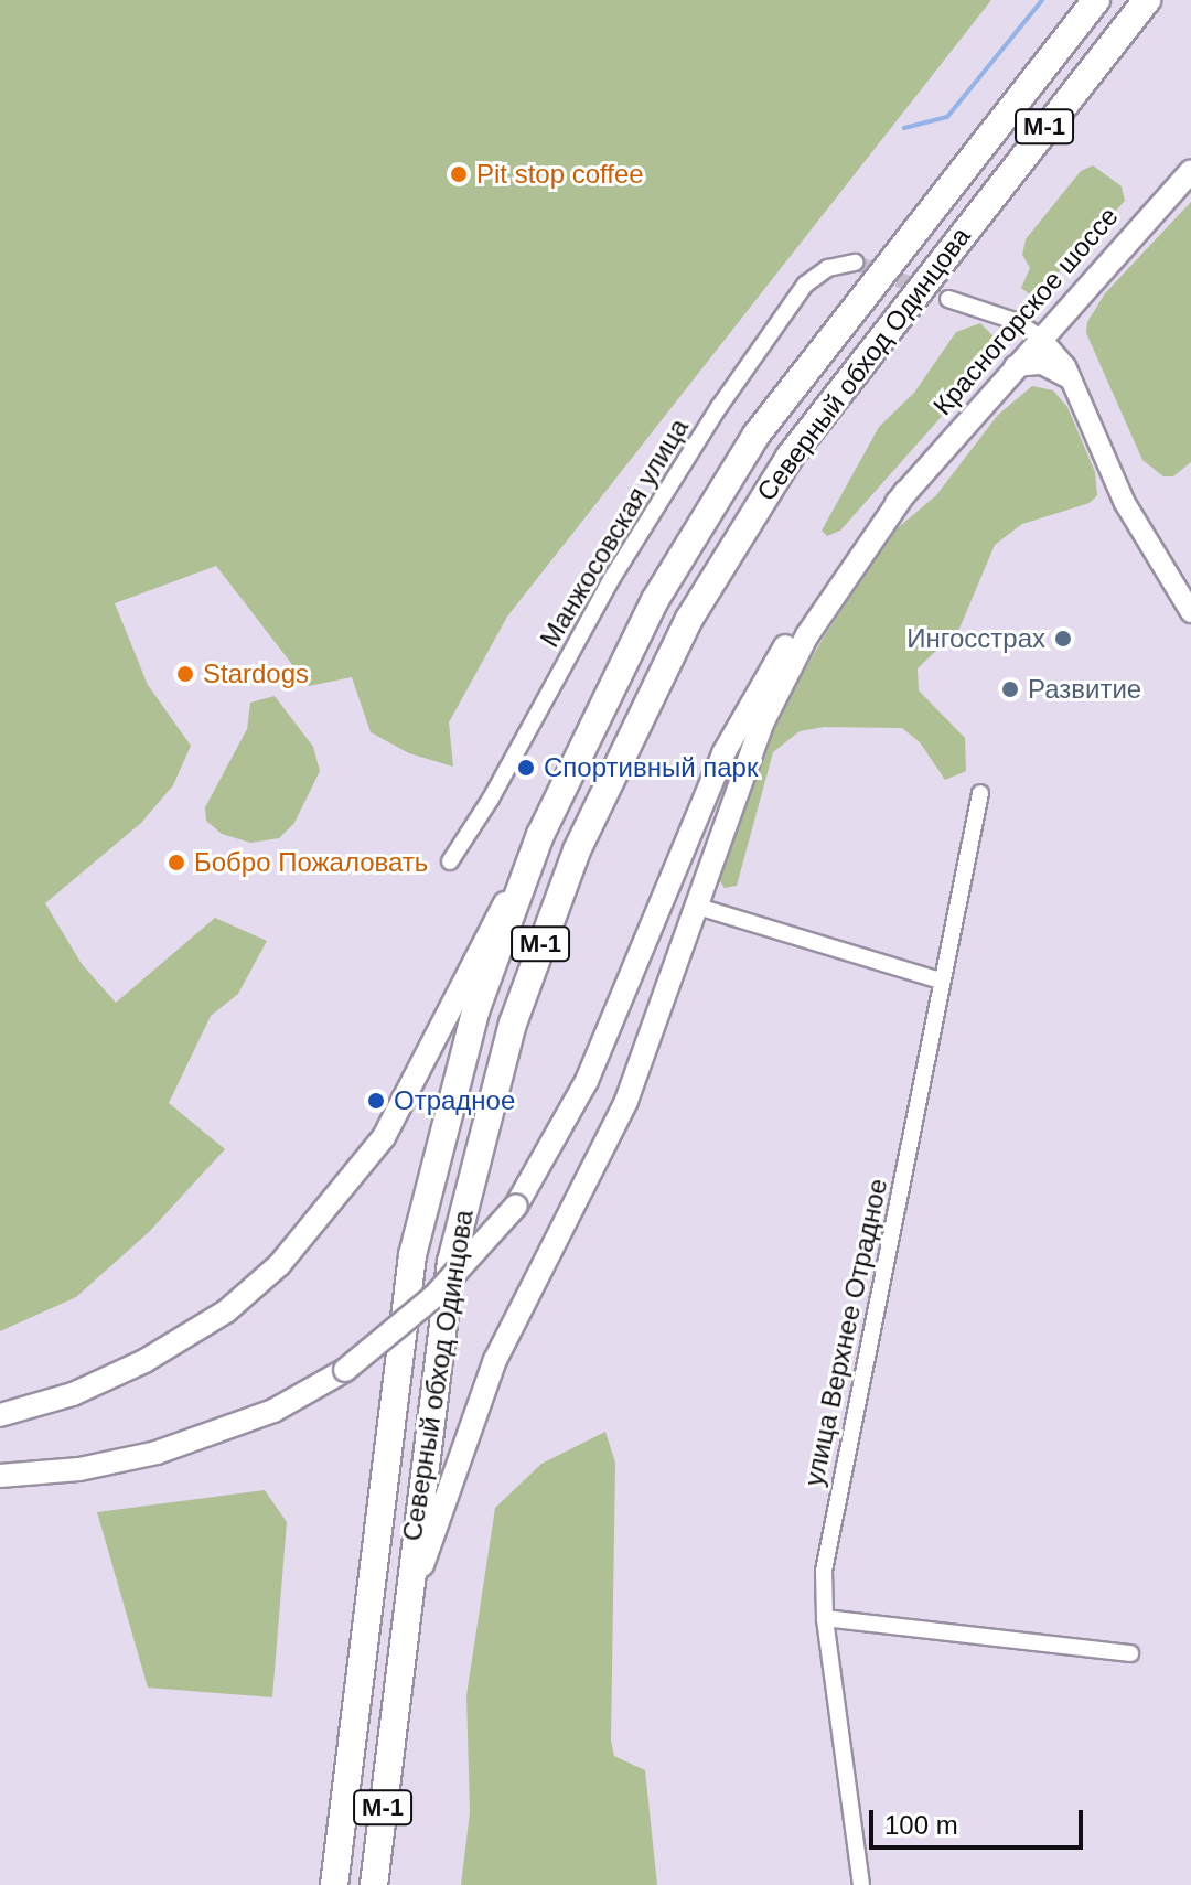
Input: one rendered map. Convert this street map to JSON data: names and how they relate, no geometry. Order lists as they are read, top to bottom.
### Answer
{
  "streets": {
    "highway": ["М-1", "Северный обход Одинцова"],
    "main road": ["Красногорское шоссе"],
    "street": ["Манжосовская улица", "улица Верхнее Отрадное"]
  },
  "places": [
    "Pit stop coffee",
    "Ингосстрах",
    "Stardogs",
    "Развитие",
    "Спортивный парк",
    "Бобро Пожаловать",
    "Отрадное"
  ],
  "scale_bar": "100 m"
}
